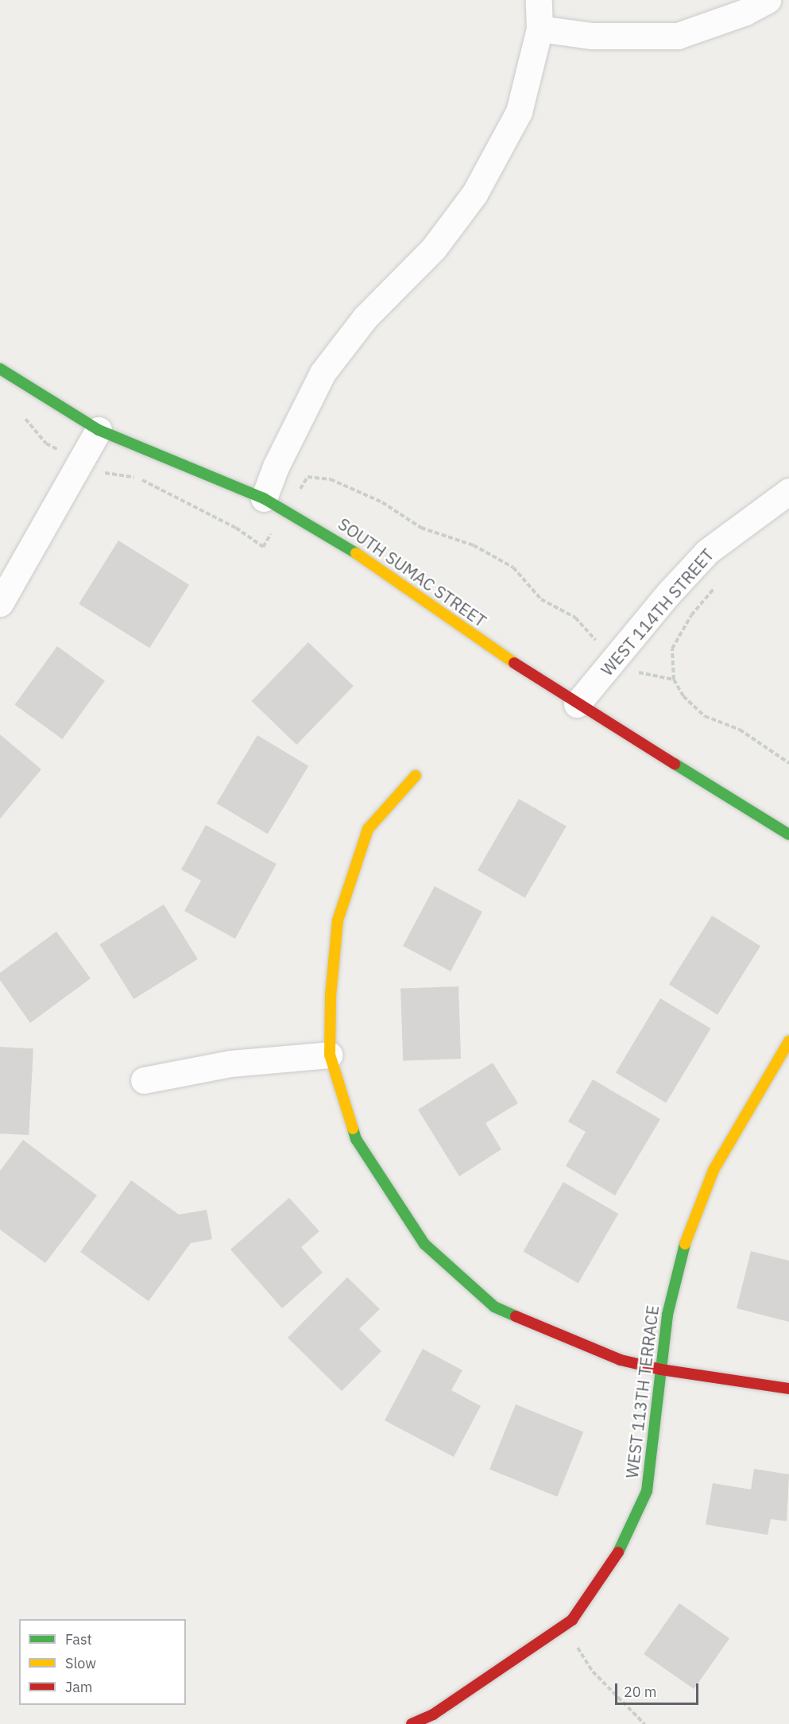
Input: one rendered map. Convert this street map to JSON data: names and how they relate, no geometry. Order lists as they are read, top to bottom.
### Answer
{
  "streets": {
    "street": ["SOUTH SUMAC STREET", "WEST 114TH STREET", "WEST 113TH TERRACE"]
  },
  "crossings": [
    ["SOUTH SUMAC STREET", "WEST 114TH STREET"]
  ],
  "legend": ["Fast", "Slow", "Jam"],
  "scale_bar": "20 m"
}
